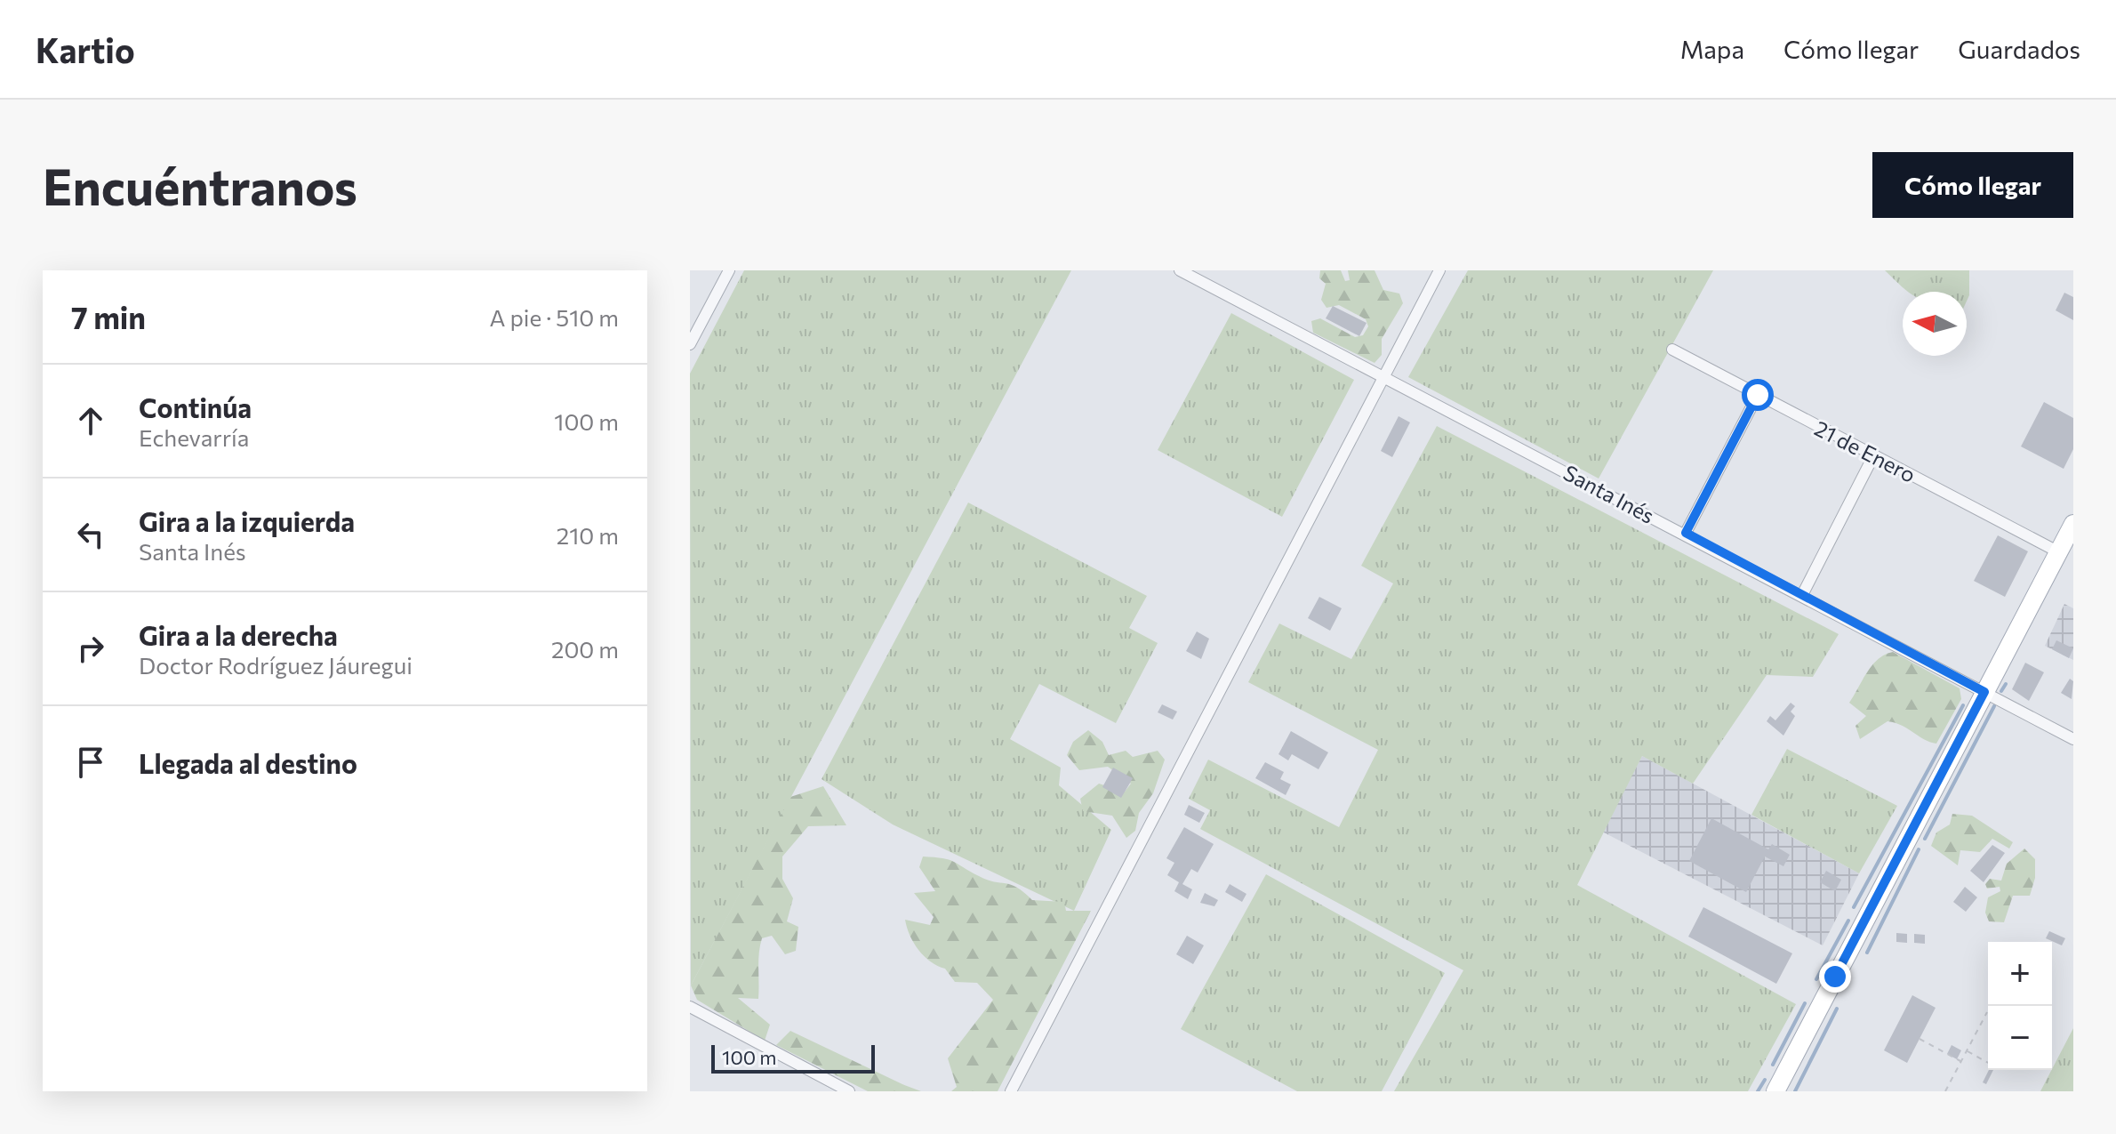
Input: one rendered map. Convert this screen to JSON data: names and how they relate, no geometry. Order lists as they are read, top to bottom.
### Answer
{
  "streets": {
    "street": ["21 de Enero", "Santa Inés"]
  },
  "scale_bar": "100 m",
  "north": "left",
  "page": {
    "header": "Kartio",
    "nav": ["Mapa", "Cómo llegar", "Guardados"],
    "buttons": "Cómo llegar",
    "title": "Encuéntranos",
    "heading": ["7 min", "A pie · 510 m"],
    "list": [
      ["Continúa", "Echevarría", "100 m"],
      ["Gira a la izquierda", "Santa Inés", "210 m"],
      ["Gira a la derecha", "Doctor Rodríguez Jáuregui", "200 m"],
      "Llegada al destino"
    ],
    "map_buttons": ["+", "−"],
    "scale": "100 m"
  }
}
